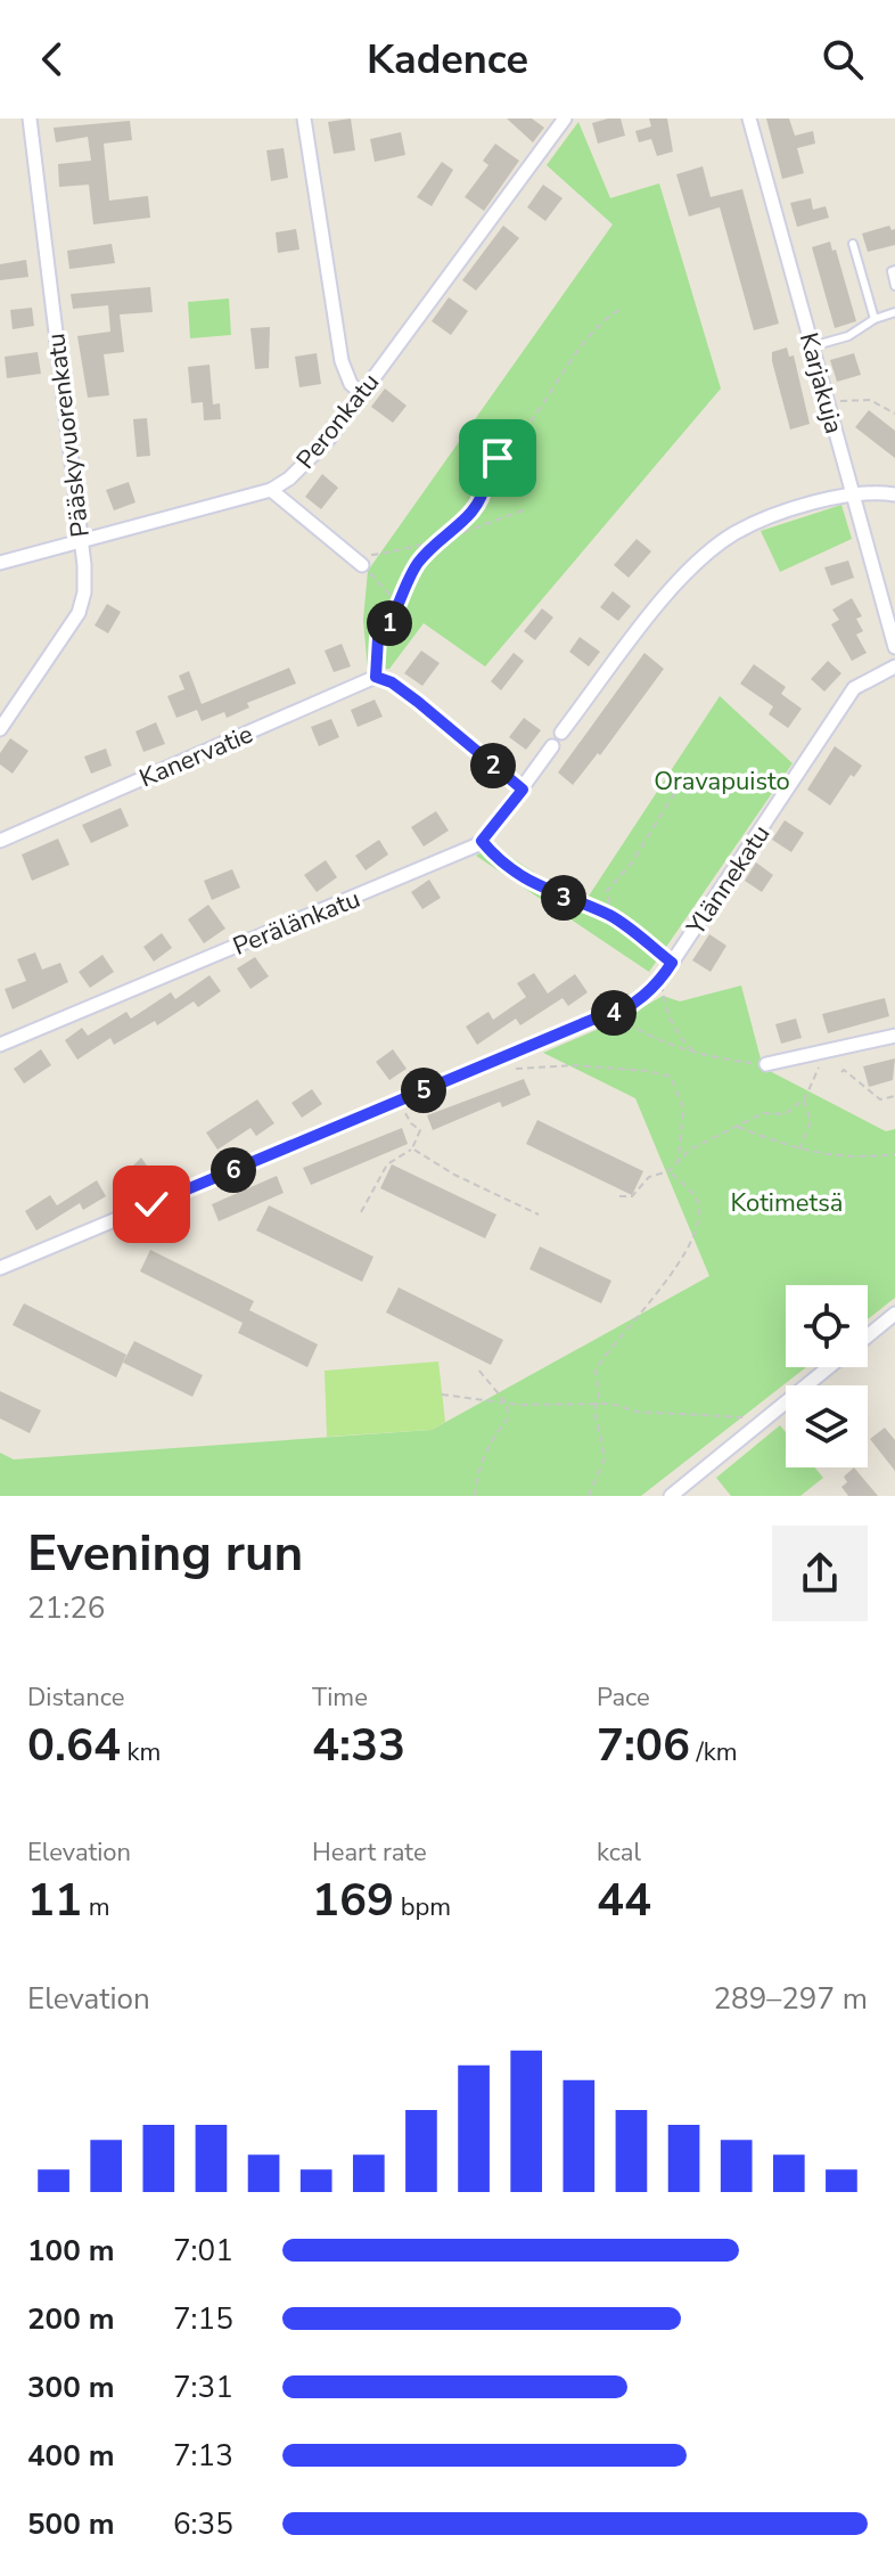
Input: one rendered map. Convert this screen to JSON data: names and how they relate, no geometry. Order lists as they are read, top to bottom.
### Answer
{
  "streets": {
    "street": [
      "Karjakuja",
      "Peronkatu",
      "Pääskyvuorenkatu",
      "Kanervatie",
      "Ylännekatu",
      "Perälänkatu"
    ]
  },
  "crossings": [
    ["Peronkatu", "Pääskyvuorenkatu"]
  ],
  "parks": ["Oravapuisto", "Kotimetsä"],
  "page": {
    "header": "Kadence",
    "pins": [
      "1",
      "2",
      "3",
      "4",
      "5",
      "6"
    ],
    "heading": ["Evening run", "21:26"],
    "stats": [
      ["Distance", "0.64 km"],
      ["Time", "4:33"],
      ["Pace", "7:06 /km"],
      ["Elevation", "11 m"],
      ["Heart rate", "169 bpm"],
      ["kcal", "44"]
    ],
    "chart": ["Elevation", "289–297 m"],
    "list": [
      {
        "name": "100 m",
        "note": "7:01"
      },
      {
        "name": "200 m",
        "note": "7:15"
      },
      {
        "name": "300 m",
        "note": "7:31"
      },
      {
        "name": "400 m",
        "note": "7:13"
      },
      {
        "name": "500 m",
        "note": "6:35"
      }
    ]
  }
}
